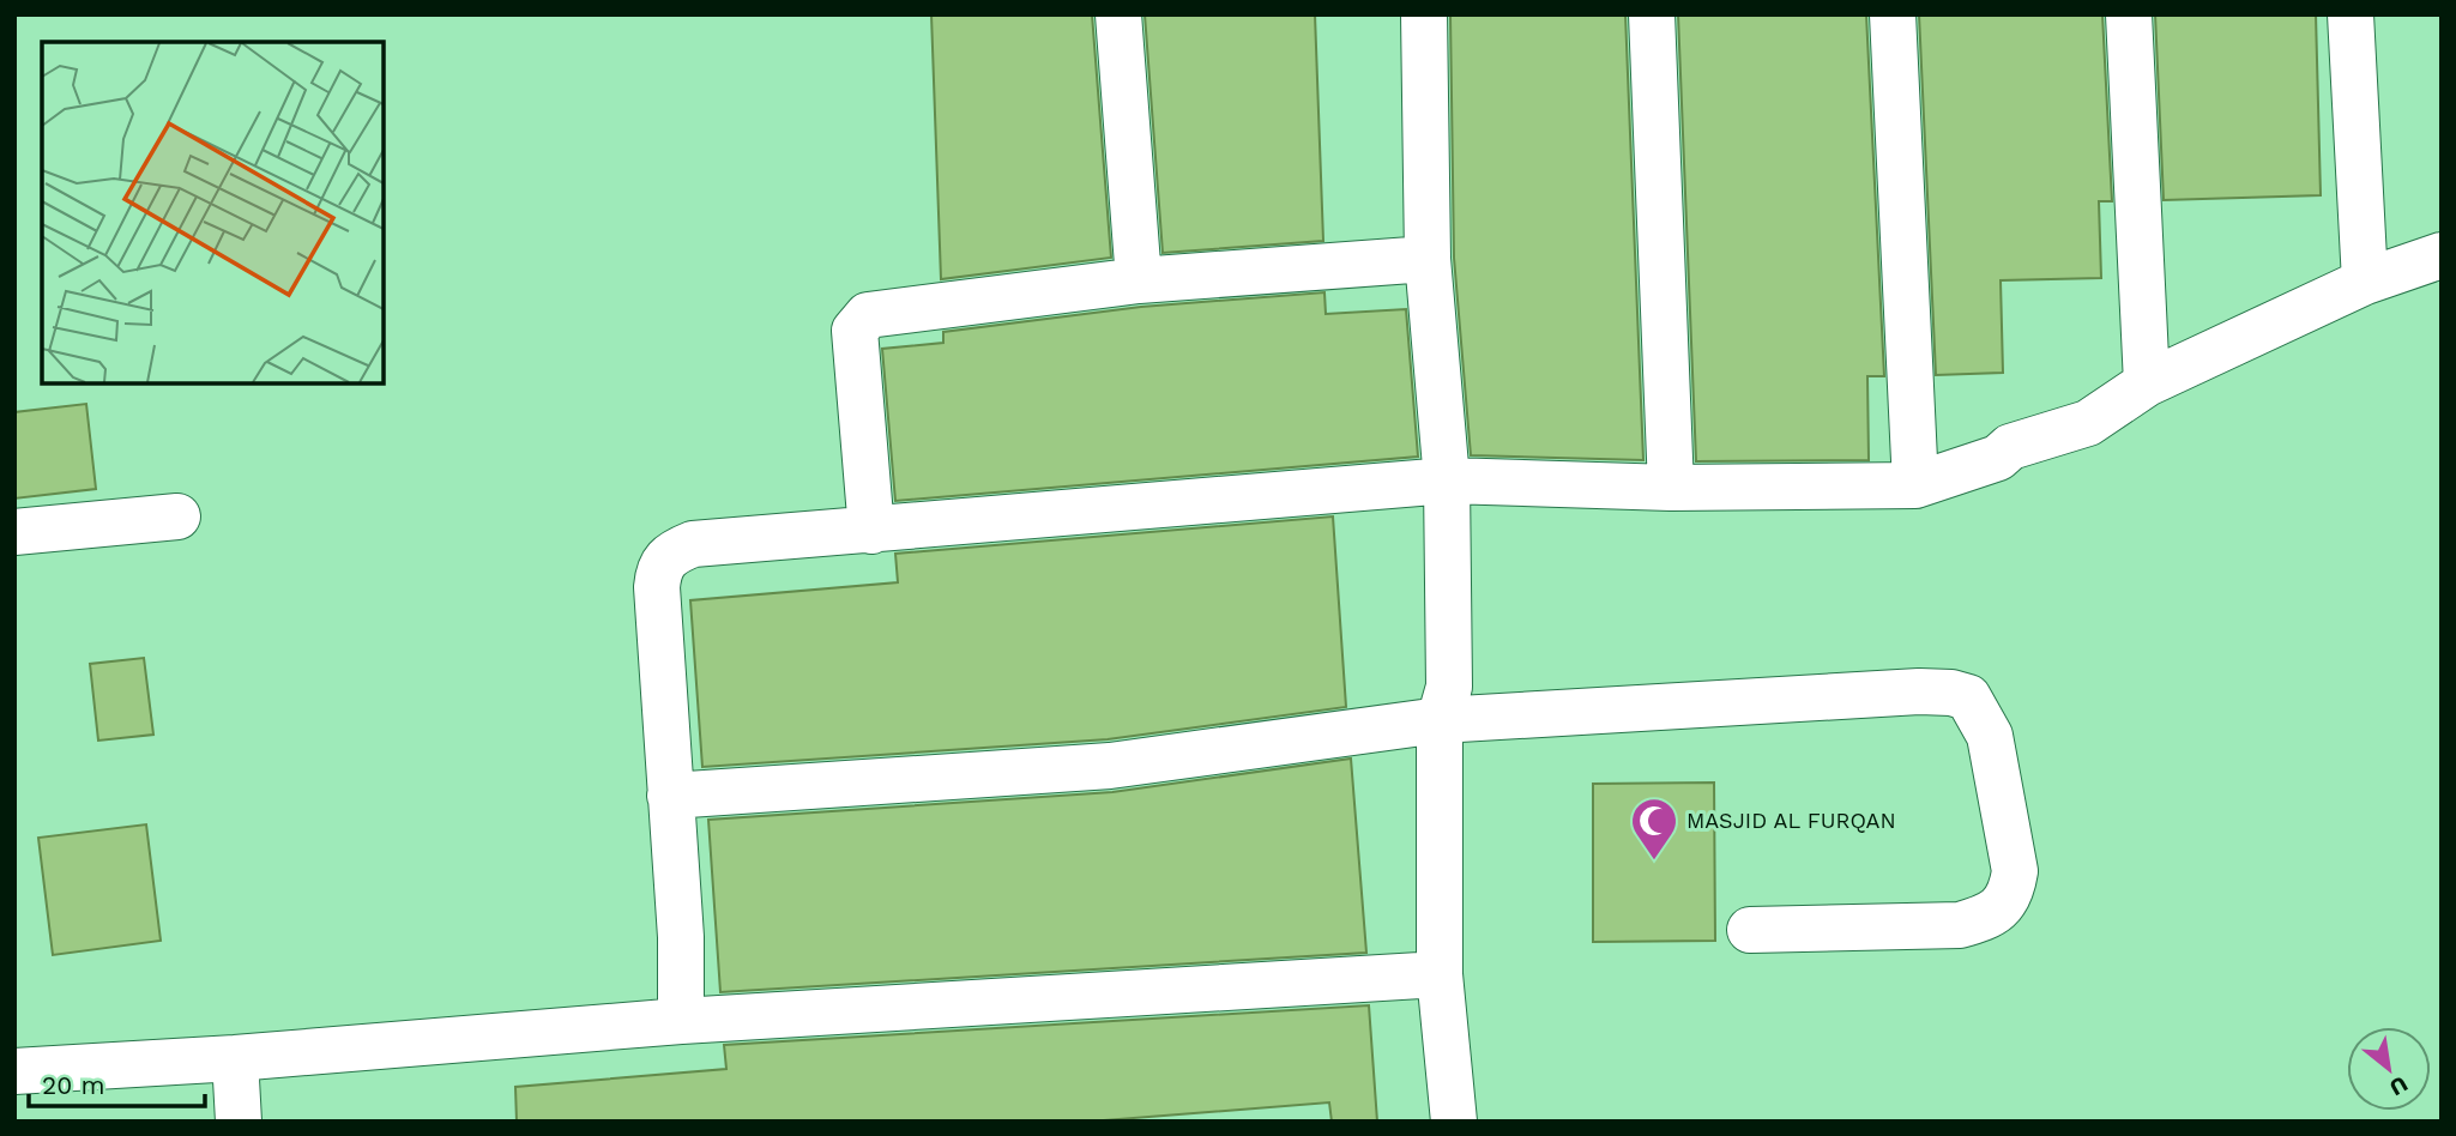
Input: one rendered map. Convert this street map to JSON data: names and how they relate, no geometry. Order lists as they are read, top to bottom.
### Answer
{
  "places": {
    "mosque": ["MASJID AL FURQAN"]
  },
  "scale_bar": "20 m",
  "north": "bottom right"
}
